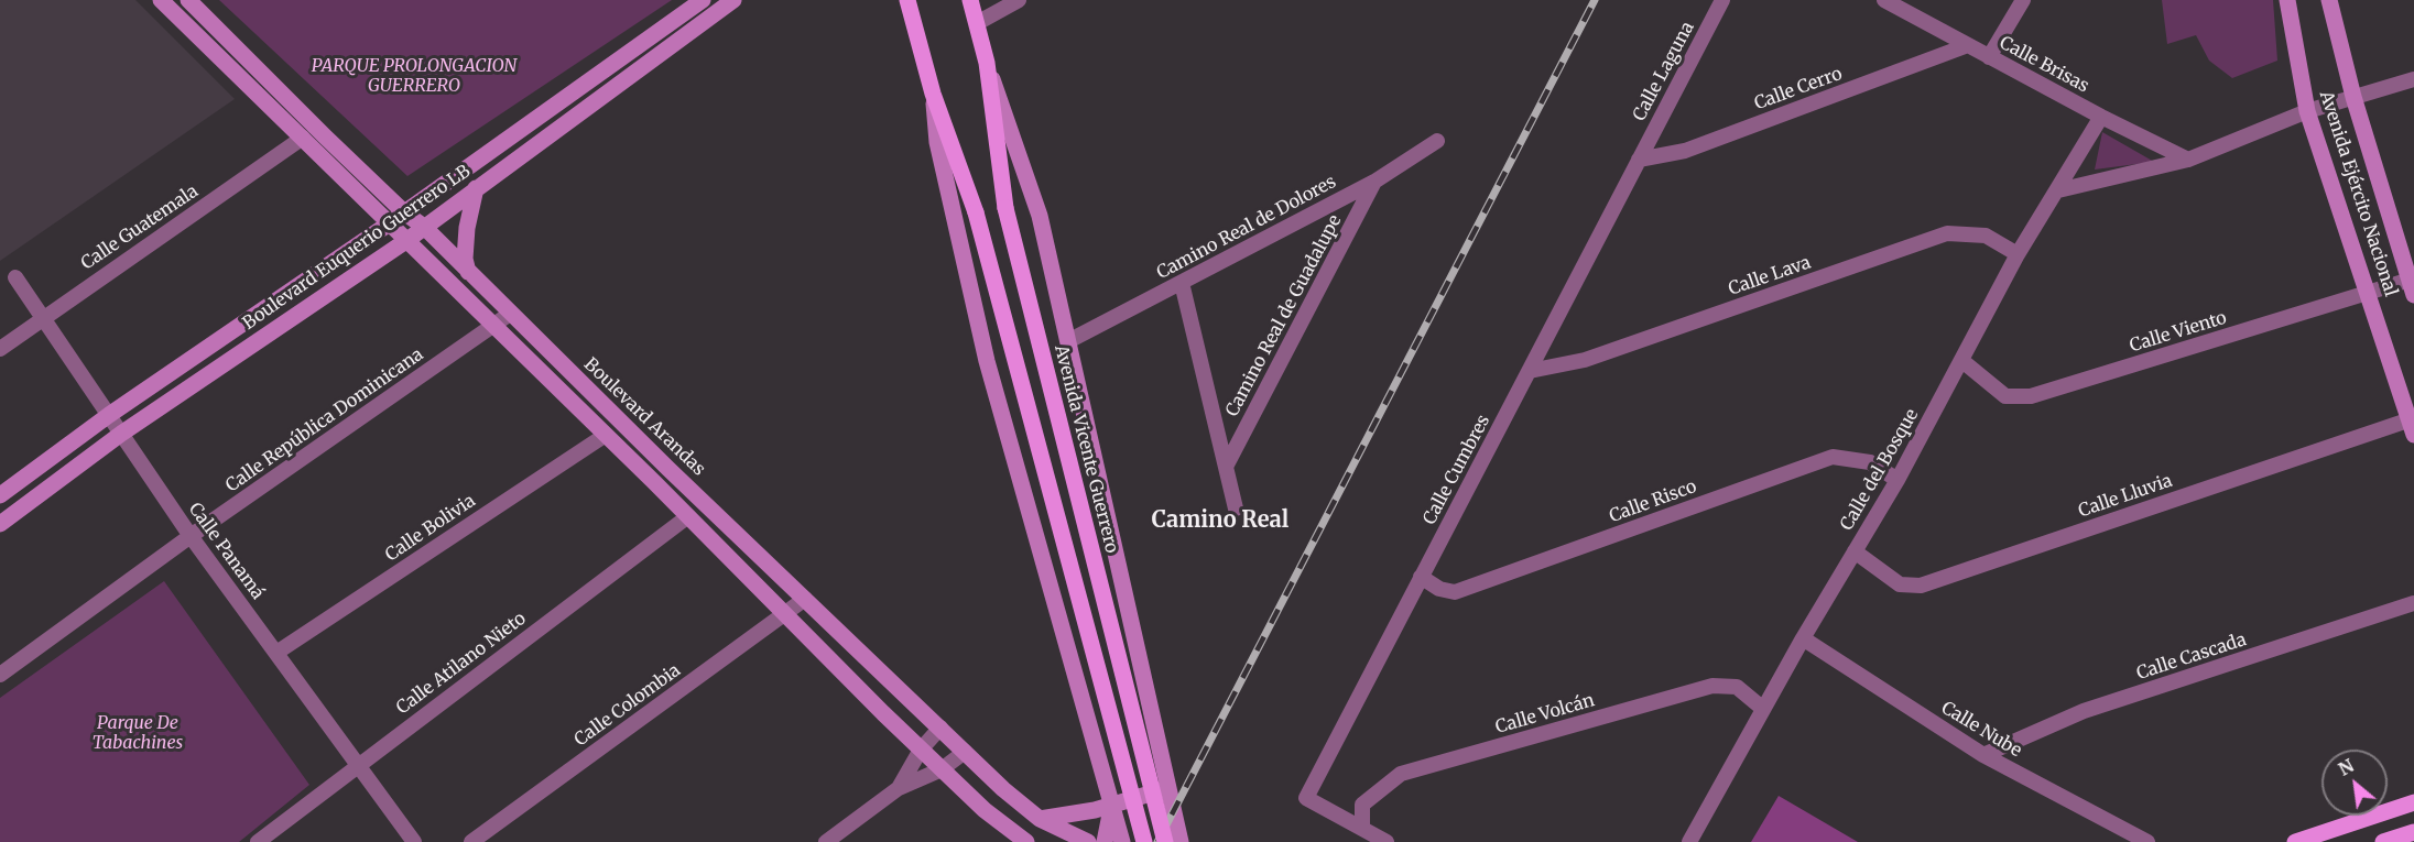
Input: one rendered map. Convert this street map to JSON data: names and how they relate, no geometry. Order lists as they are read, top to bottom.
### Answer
{
  "streets": {
    "main road": [
      "Avenida Ejército Nacional",
      "Boulevard Euquerio Guerrero LB",
      "Boulevard Arandas",
      "Avenida Vicente Guerrero"
    ],
    "street": [
      "Calle Brisas",
      "Calle Laguna",
      "Calle Cerro",
      "Calle Guatemala",
      "Camino Real de Dolores",
      "Calle Lava",
      "Camino Real de Guadalupe",
      "Calle Viento",
      "Calle República Dominicana",
      "Calle Cumbres",
      "Calle del Bosque",
      "Calle Lluvia",
      "Calle Risco",
      "Calle Bolivia",
      "Calle Panamá",
      "Calle Cascada",
      "Calle Atilano Nieto",
      "Calle Colombia",
      "Calle Volcán",
      "Calle Nube"
    ]
  },
  "crossings": [
    ["Calle Brisas", "Calle Cerro"],
    ["Calle Brisas", "Calle del Bosque"],
    ["Calle Laguna", "Calle Cerro"],
    ["Calle Laguna", "Calle Cumbres"],
    ["Calle Cerro", "Calle Cumbres"],
    ["Avenida Ejército Nacional", "Calle Viento"],
    ["Avenida Ejército Nacional", "Calle Lluvia"],
    ["Calle Guatemala", "Calle Panamá"],
    ["Camino Real de Dolores", "Camino Real de Guadalupe"],
    ["Boulevard Euquerio Guerrero LB", "Boulevard Arandas"],
    ["Boulevard Euquerio Guerrero LB", "Calle Panamá"],
    ["Calle Lava", "Calle Cumbres"],
    ["Calle Lava", "Calle del Bosque"],
    ["Calle Viento", "Calle del Bosque"],
    ["Boulevard Arandas", "Calle República Dominicana"],
    ["Boulevard Arandas", "Calle Colombia"],
    ["Calle República Dominicana", "Calle Panamá"],
    ["Calle Cumbres", "Calle Risco"],
    ["Calle Cumbres", "Calle Volcán"],
    ["Calle del Bosque", "Calle Lluvia"],
    ["Calle del Bosque", "Calle Risco"],
    ["Calle del Bosque", "Calle Volcán"],
    ["Calle del Bosque", "Calle Nube"],
    ["Calle Bolivia", "Calle Panamá"],
    ["Calle Panamá", "Calle Atilano Nieto"],
    ["Calle Cascada", "Calle Nube"]
  ],
  "districts": ["Camino Real"],
  "parks": ["PARQUE PROLONGACION GUERRERO", "Parque De Tabachines"],
  "north": "top left"
}
